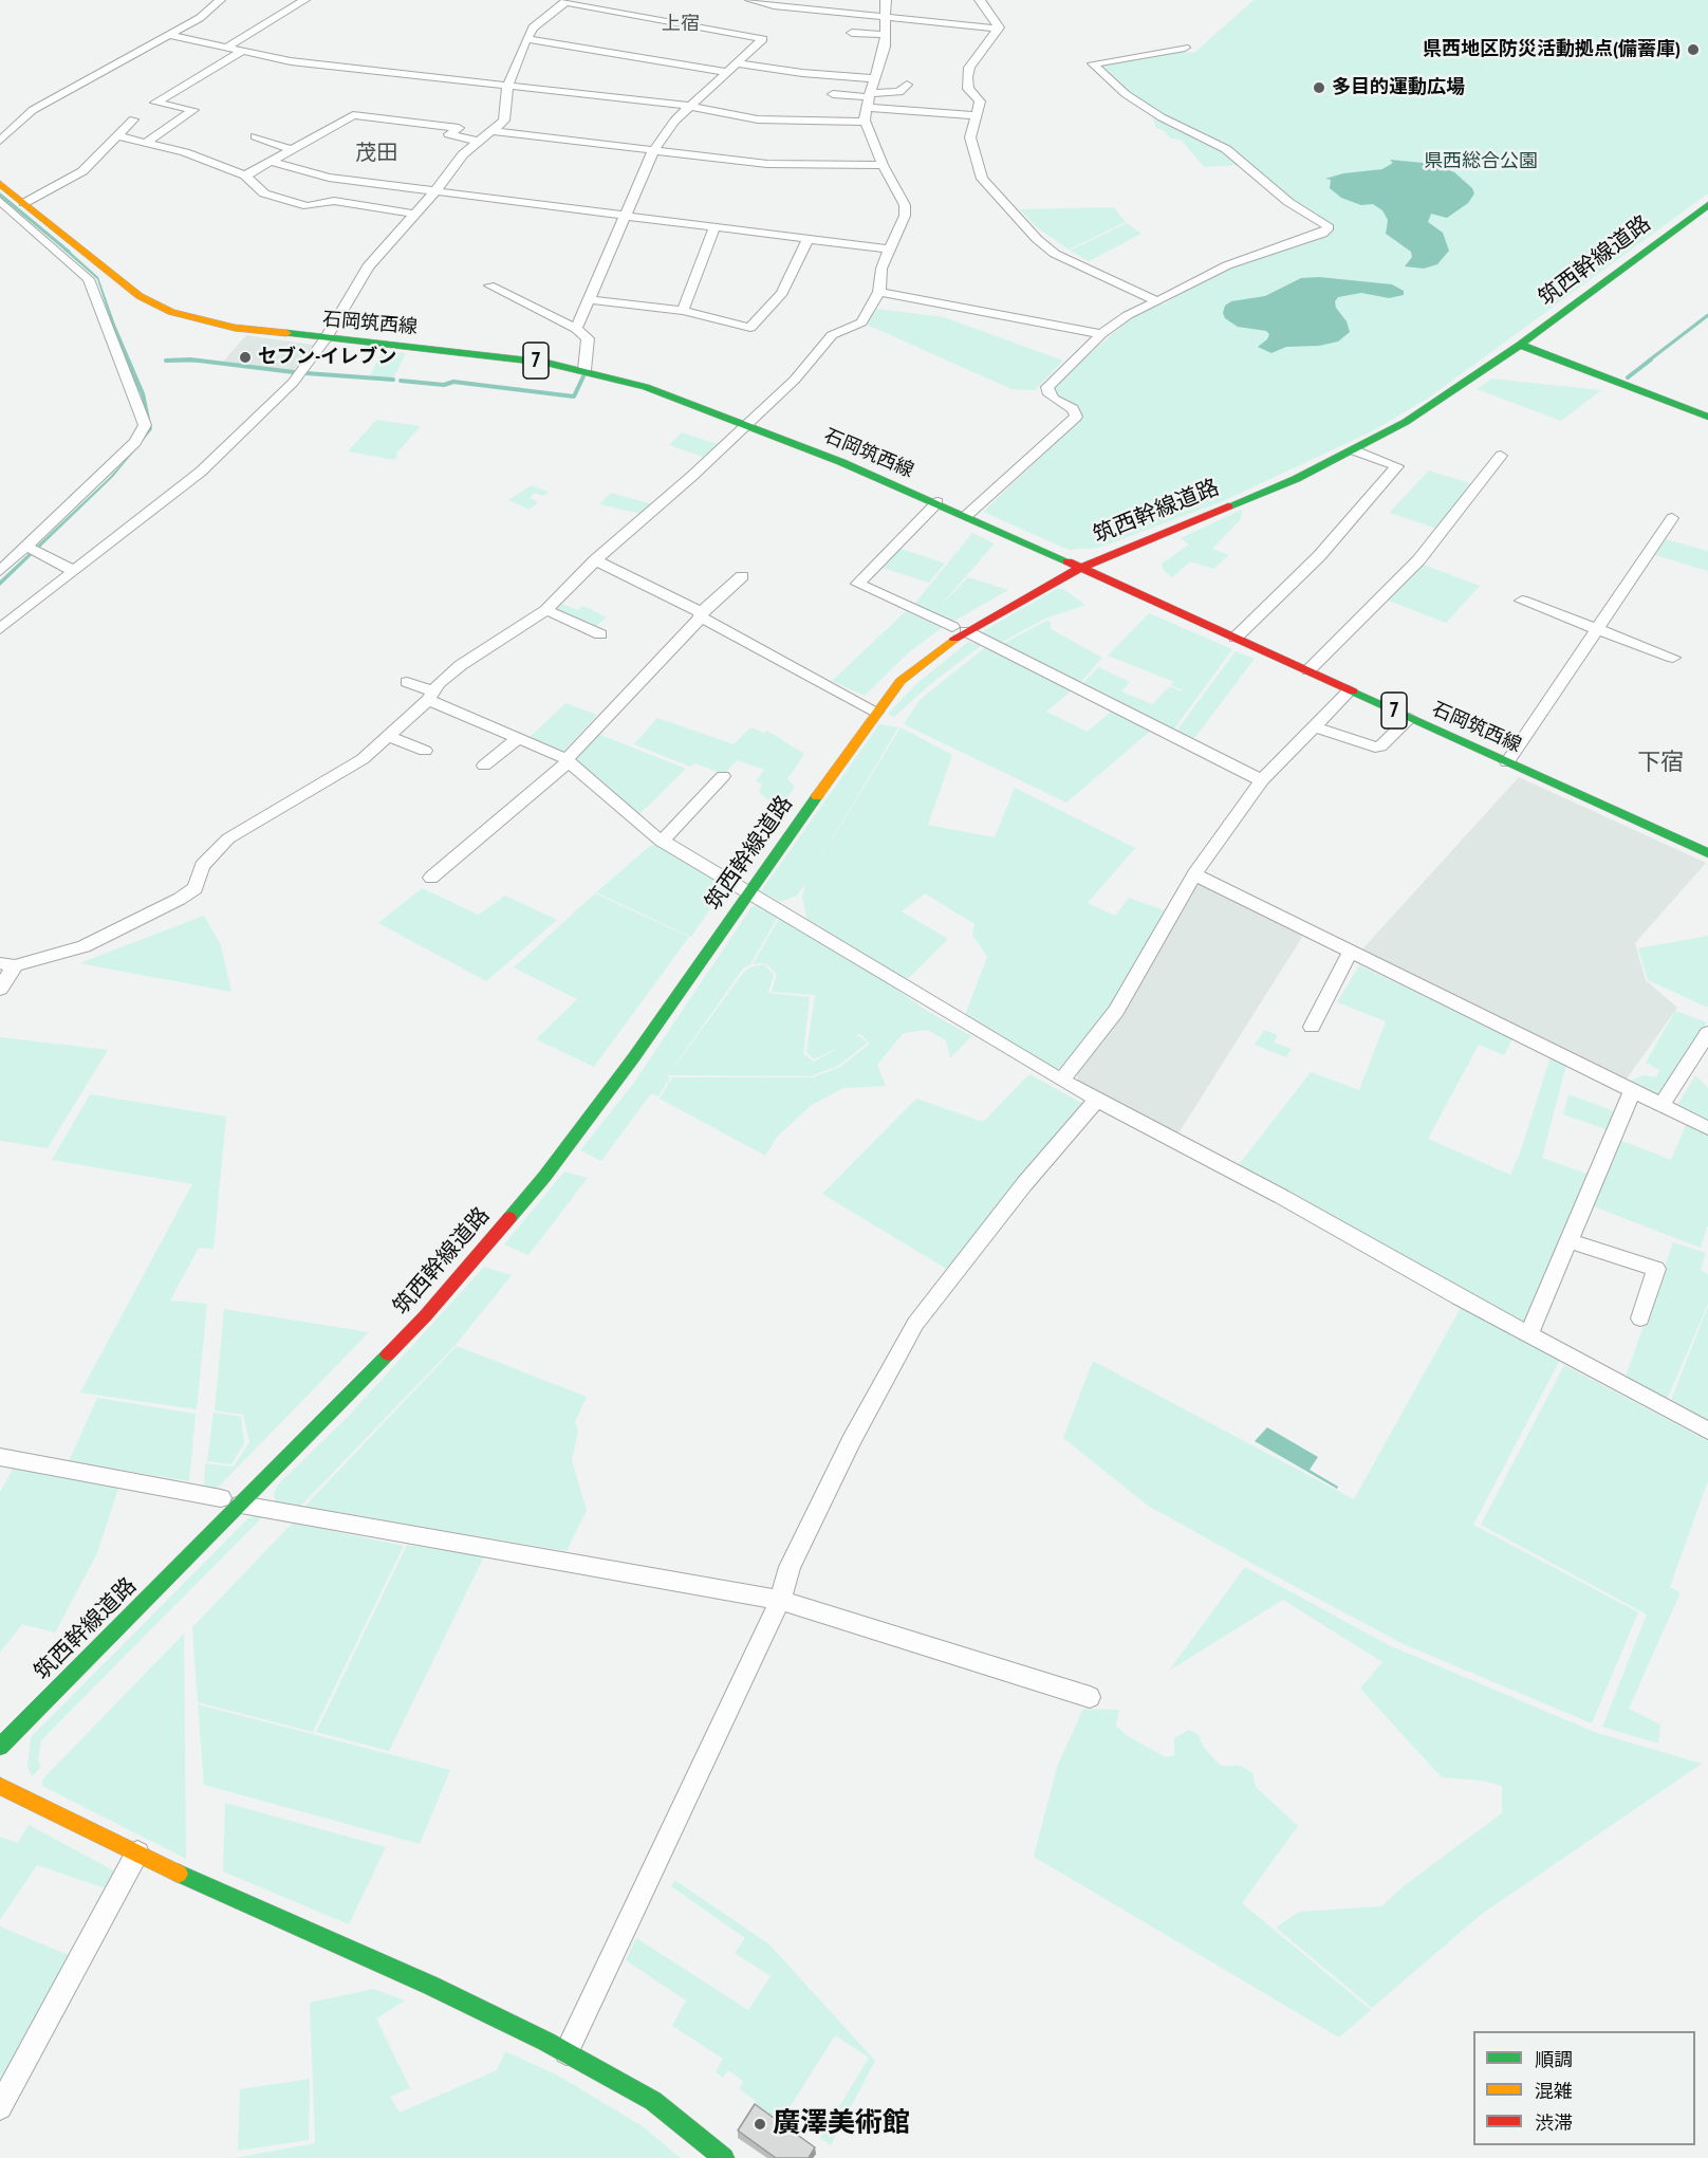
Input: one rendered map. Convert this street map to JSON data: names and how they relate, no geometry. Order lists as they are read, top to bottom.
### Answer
{
  "streets": {
    "street": ["筑西幹線道路", "石岡筑西線", "7"]
  },
  "crossings": [
    ["筑西幹線道路", "石岡筑西線"]
  ],
  "districts": ["上宿", "茂田", "下宿"],
  "parks": ["県西総合公園"],
  "places": [
    "県西地区防災活動拠点(備蓄庫)",
    "多目的運動広場",
    "セブン-イレブン",
    "廣澤美術館"
  ],
  "legend": ["順調", "混雑", "渋滞"]
}
